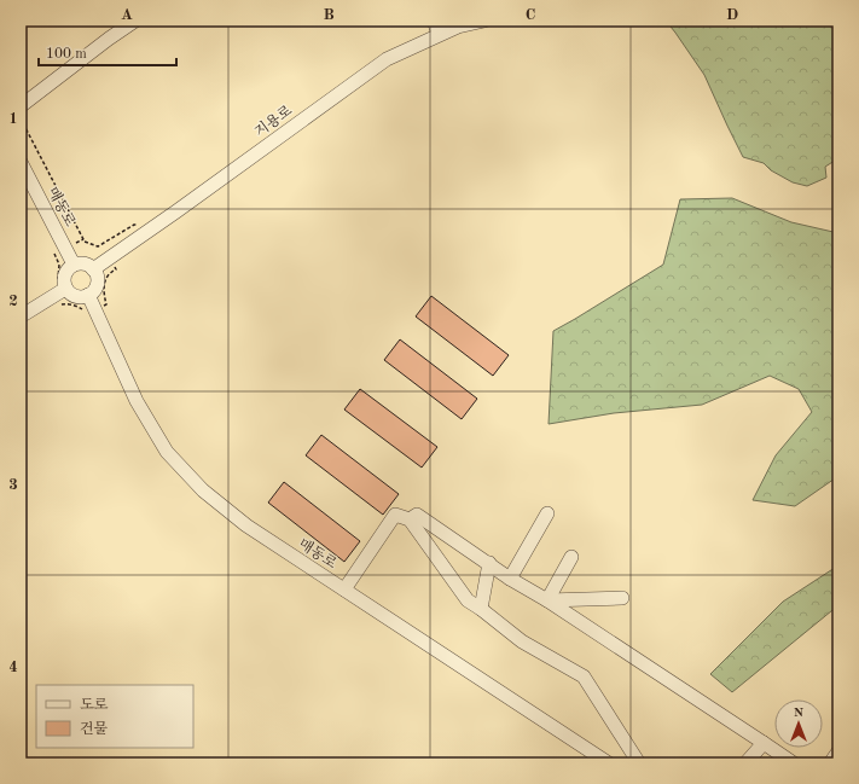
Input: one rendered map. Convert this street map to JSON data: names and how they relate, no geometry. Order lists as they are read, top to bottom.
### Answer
{
  "streets": {
    "street": ["지용로", "매동로"]
  },
  "crossings": [
    ["지용로", "매동로"]
  ],
  "legend": ["도로", "건물"],
  "scale_bar": "100 m",
  "north": "top",
  "grid": {
    "columns": [
      "A",
      "B",
      "C",
      "D"
    ],
    "rows": [
      "1",
      "2",
      "3",
      "4"
    ]
  }
}
